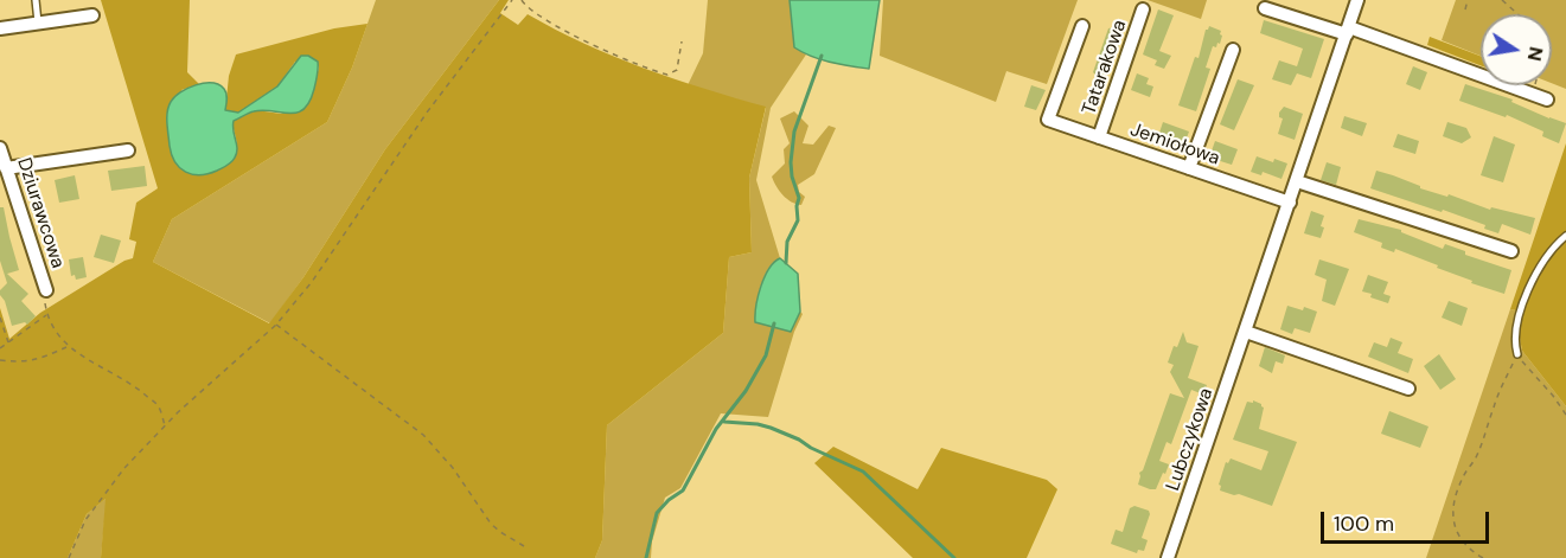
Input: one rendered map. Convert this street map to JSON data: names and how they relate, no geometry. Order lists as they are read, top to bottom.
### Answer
{
  "streets": {
    "street": [
      "Tatarakowa",
      "Jemiołowa",
      "Dziurawcowa",
      "Lubczykowa"
    ]
  },
  "crossings": [
    ["Tatarakowa", "Jemiołowa"],
    ["Jemiołowa", "Lubczykowa"]
  ],
  "scale_bar": "100 m",
  "north": "right"
}
